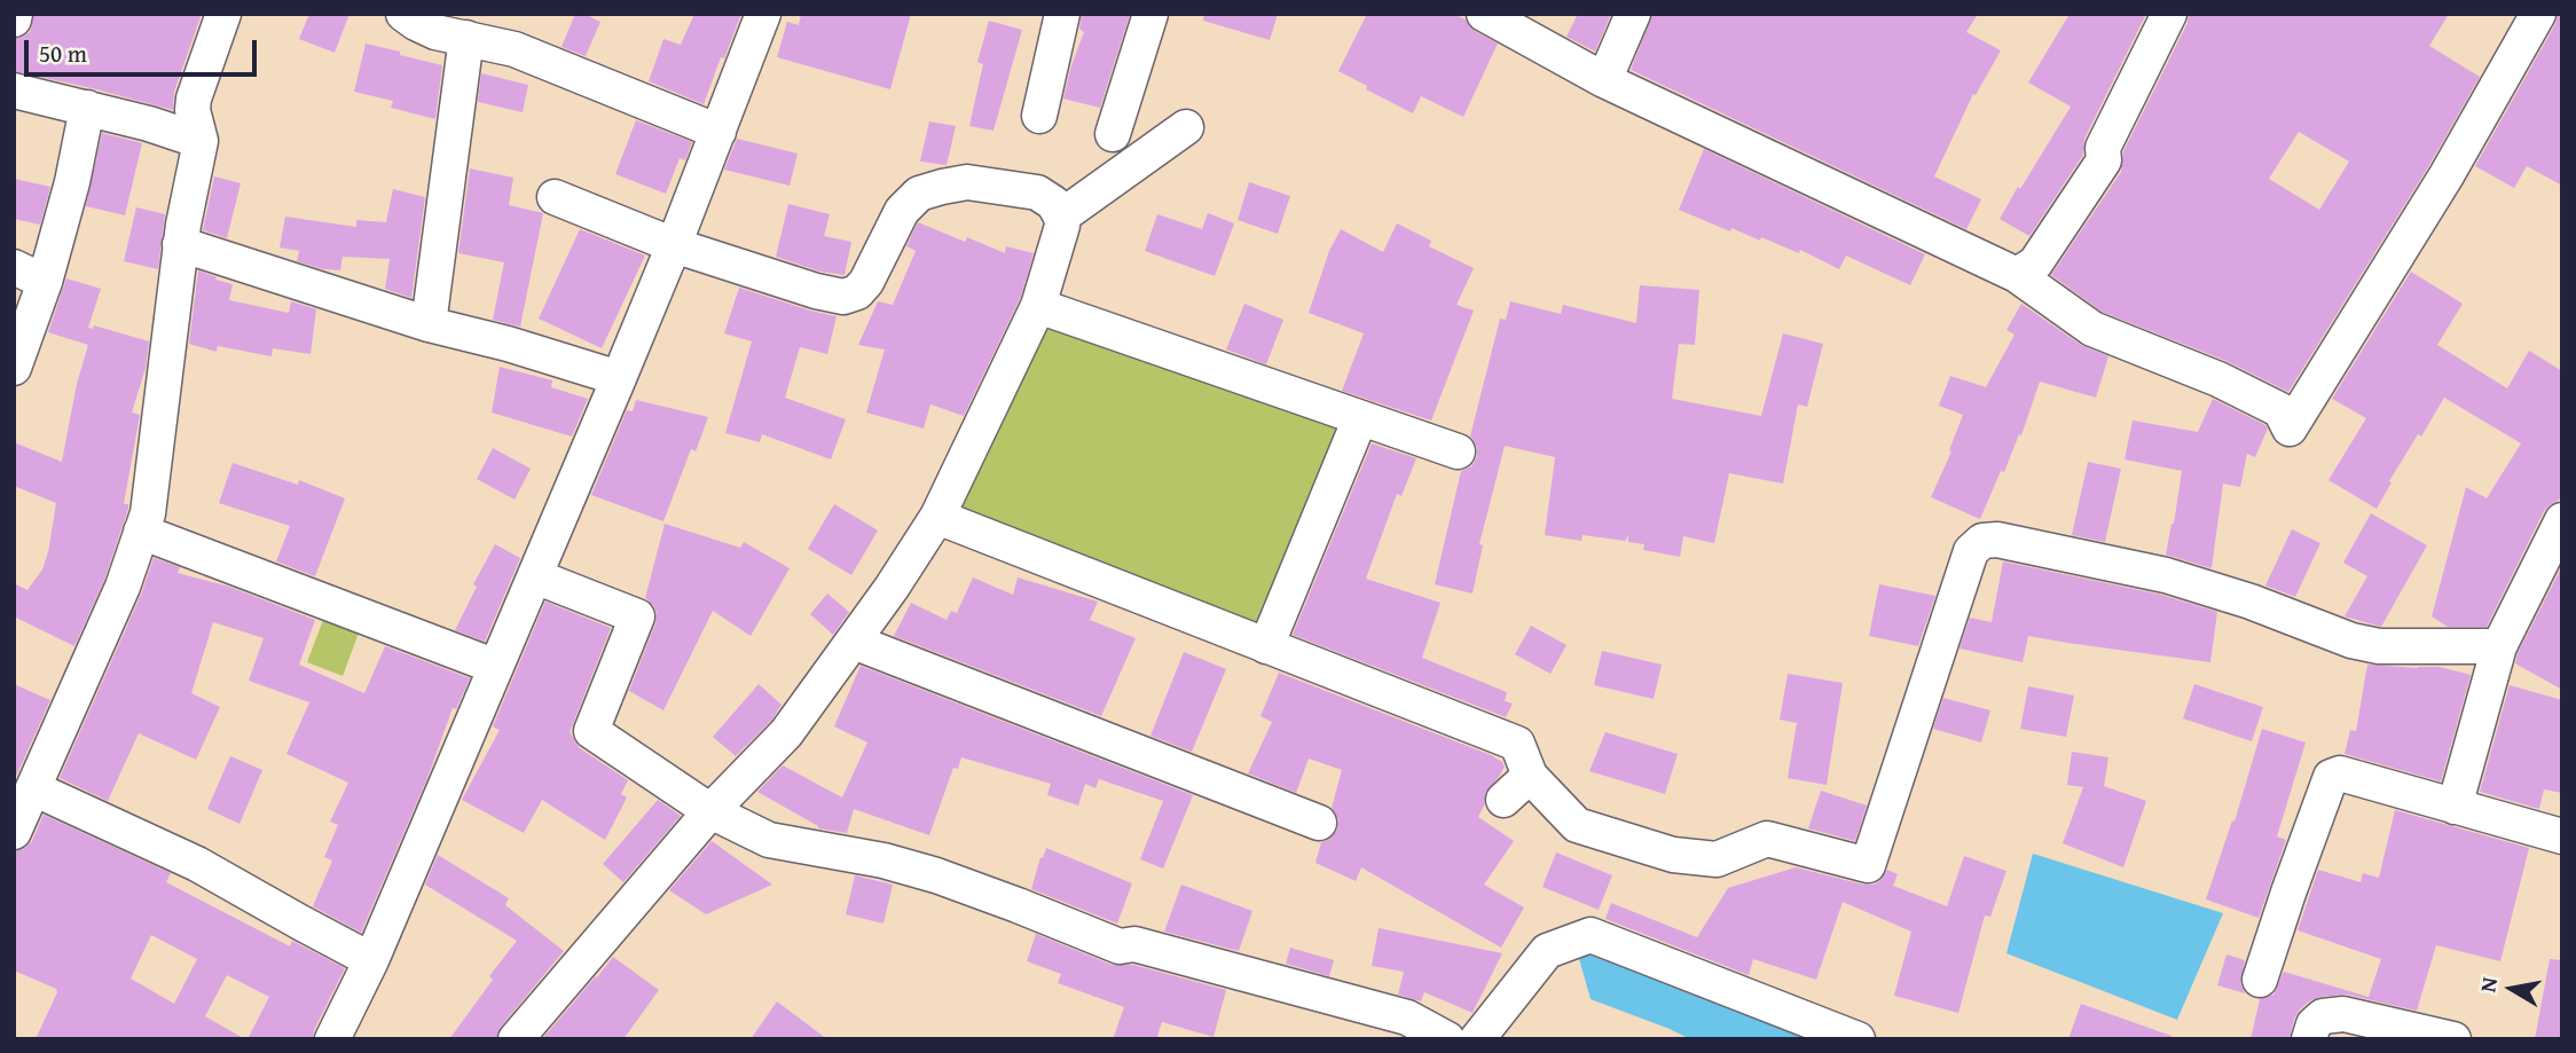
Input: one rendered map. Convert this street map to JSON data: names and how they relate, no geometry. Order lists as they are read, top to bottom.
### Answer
{
  "scale_bar": "50 m",
  "north": "left"
}
